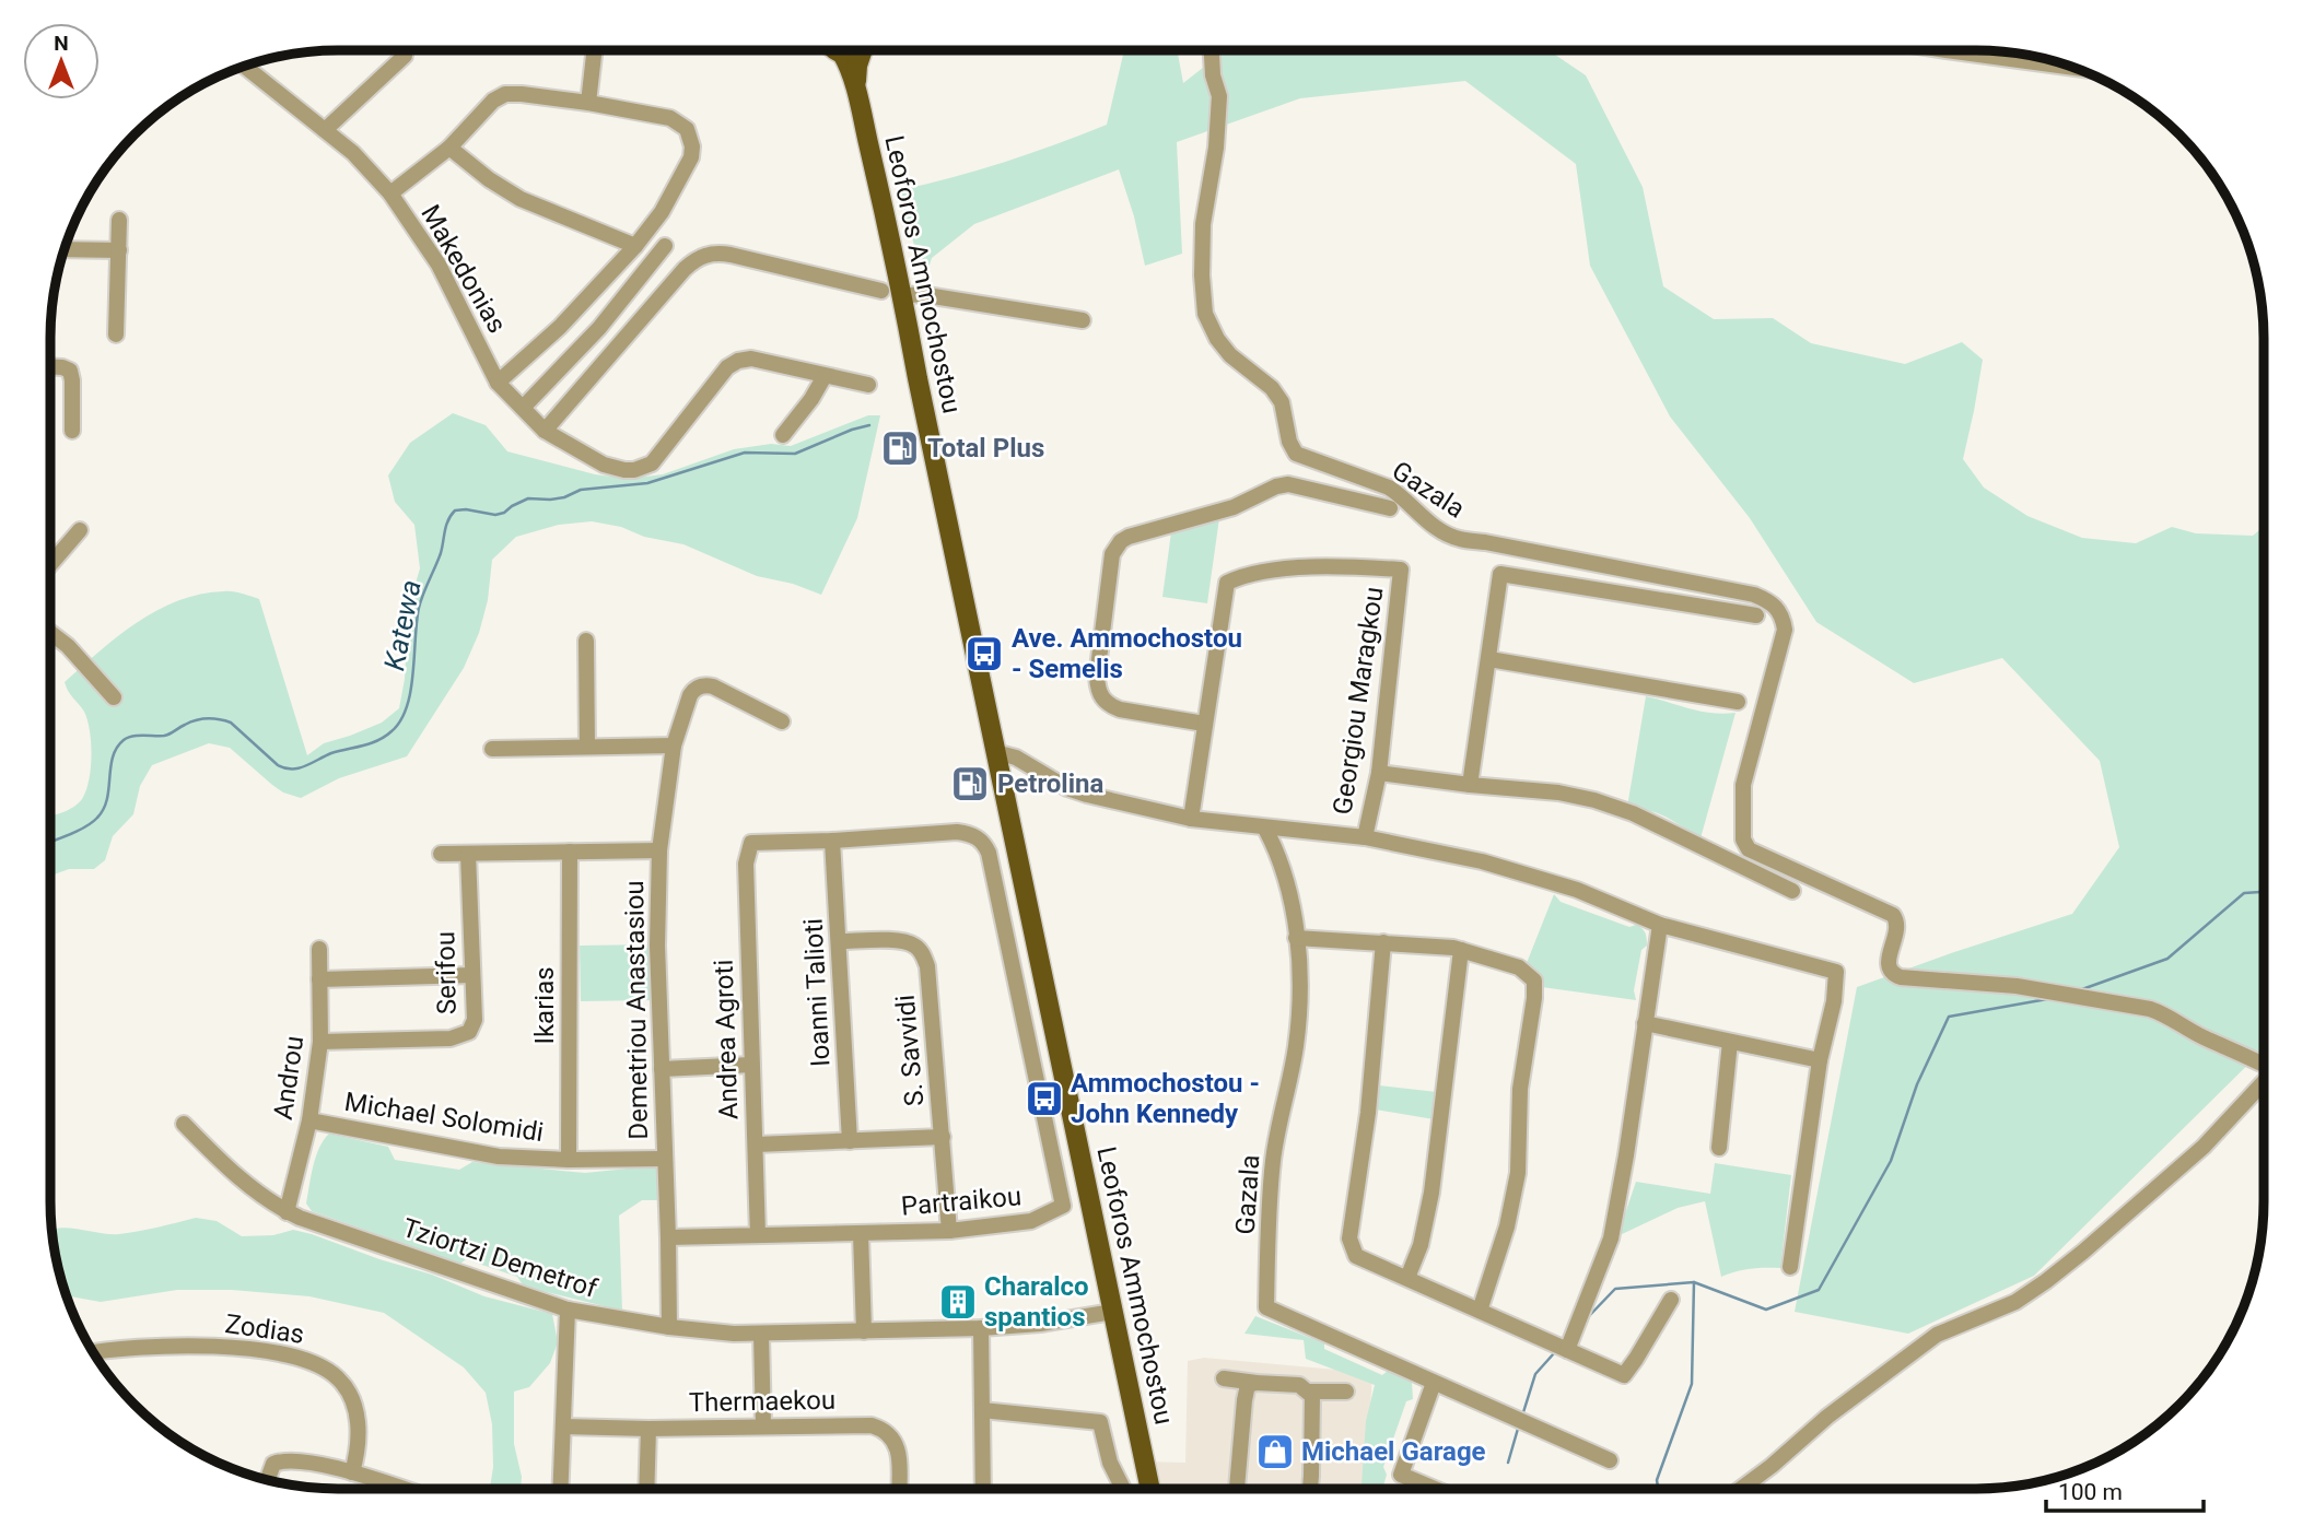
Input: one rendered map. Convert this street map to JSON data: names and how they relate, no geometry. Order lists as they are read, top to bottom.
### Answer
{
  "streets": {
    "main road": ["Leoforos Ammochostou"],
    "street": [
      "Makedonias",
      "Gazala",
      "Georgiou Maragkou",
      "Serifou",
      "Ioanni Talioti",
      "Ikarias",
      "Demetriou Anastasiou",
      "Andrea Agroti",
      "S. Savvidi",
      "Androu",
      "Michael Solomidi",
      "Partraikou",
      "Tziortzi Demetrof",
      "Zodias",
      "Thermaekou"
    ]
  },
  "crossings": [
    ["Leoforos Ammochostou", "Tziortzi Demetrof"],
    ["Serifou", "Androu"],
    ["Ioanni Talioti", "Andrea Agroti"],
    ["Ioanni Talioti", "S. Savvidi"],
    ["Ioanni Talioti", "Partraikou"],
    ["Ikarias", "Michael Solomidi"],
    ["Demetriou Anastasiou", "Michael Solomidi"],
    ["Demetriou Anastasiou", "Partraikou"],
    ["Demetriou Anastasiou", "Tziortzi Demetrof"],
    ["Andrea Agroti", "Partraikou"],
    ["S. Savvidi", "Partraikou"],
    ["Androu", "Michael Solomidi"],
    ["Androu", "Tziortzi Demetrof"]
  ],
  "water": ["Katewa"],
  "places": {
    "fuel station": ["Total Plus", "Petrolina"],
    "bus stop": ["Ave. Ammochostou - Semelis", "Ammochostou - John Kennedy"],
    "building": ["Charalco spantios"],
    "shop": ["Michael Garage"]
  },
  "scale_bar": "100 m",
  "north": "top"
}
